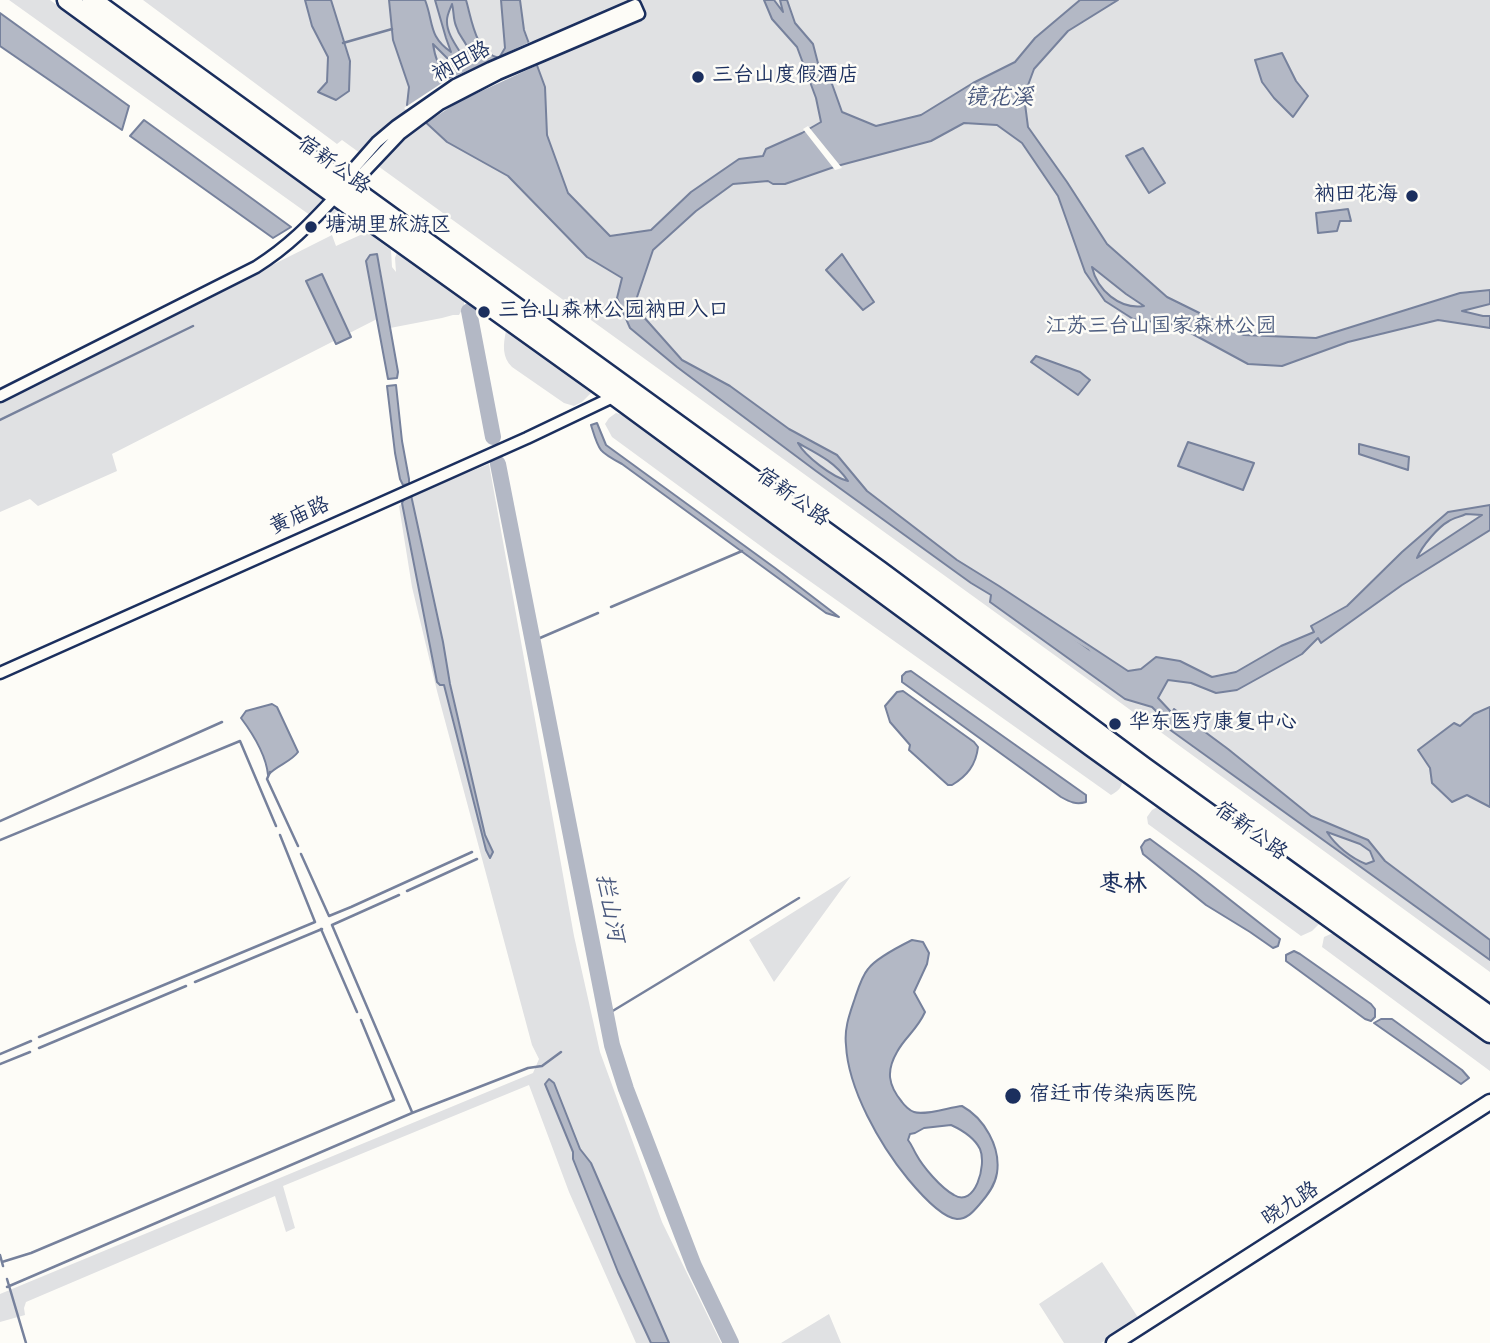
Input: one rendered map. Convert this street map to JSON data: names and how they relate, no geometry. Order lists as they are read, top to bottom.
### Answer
{
  "streets": {
    "highway": ["宿新公路"],
    "street": ["衲田路", "黄庙路", "晓九路"]
  },
  "crossings": [
    ["衲田路", "宿新公路"],
    ["宿新公路", "黄庙路"]
  ],
  "districts": ["枣林"],
  "water": ["镜花溪", "拦山河"],
  "parks": ["江苏三台山国家森林公园"],
  "places": [
    "三台山度假酒店",
    "衲田花海",
    "塘湖里旅游区",
    "三台山森林公园衲田入口",
    "华东医疗康复中心",
    "宿迁市传染病医院"
  ]
}
